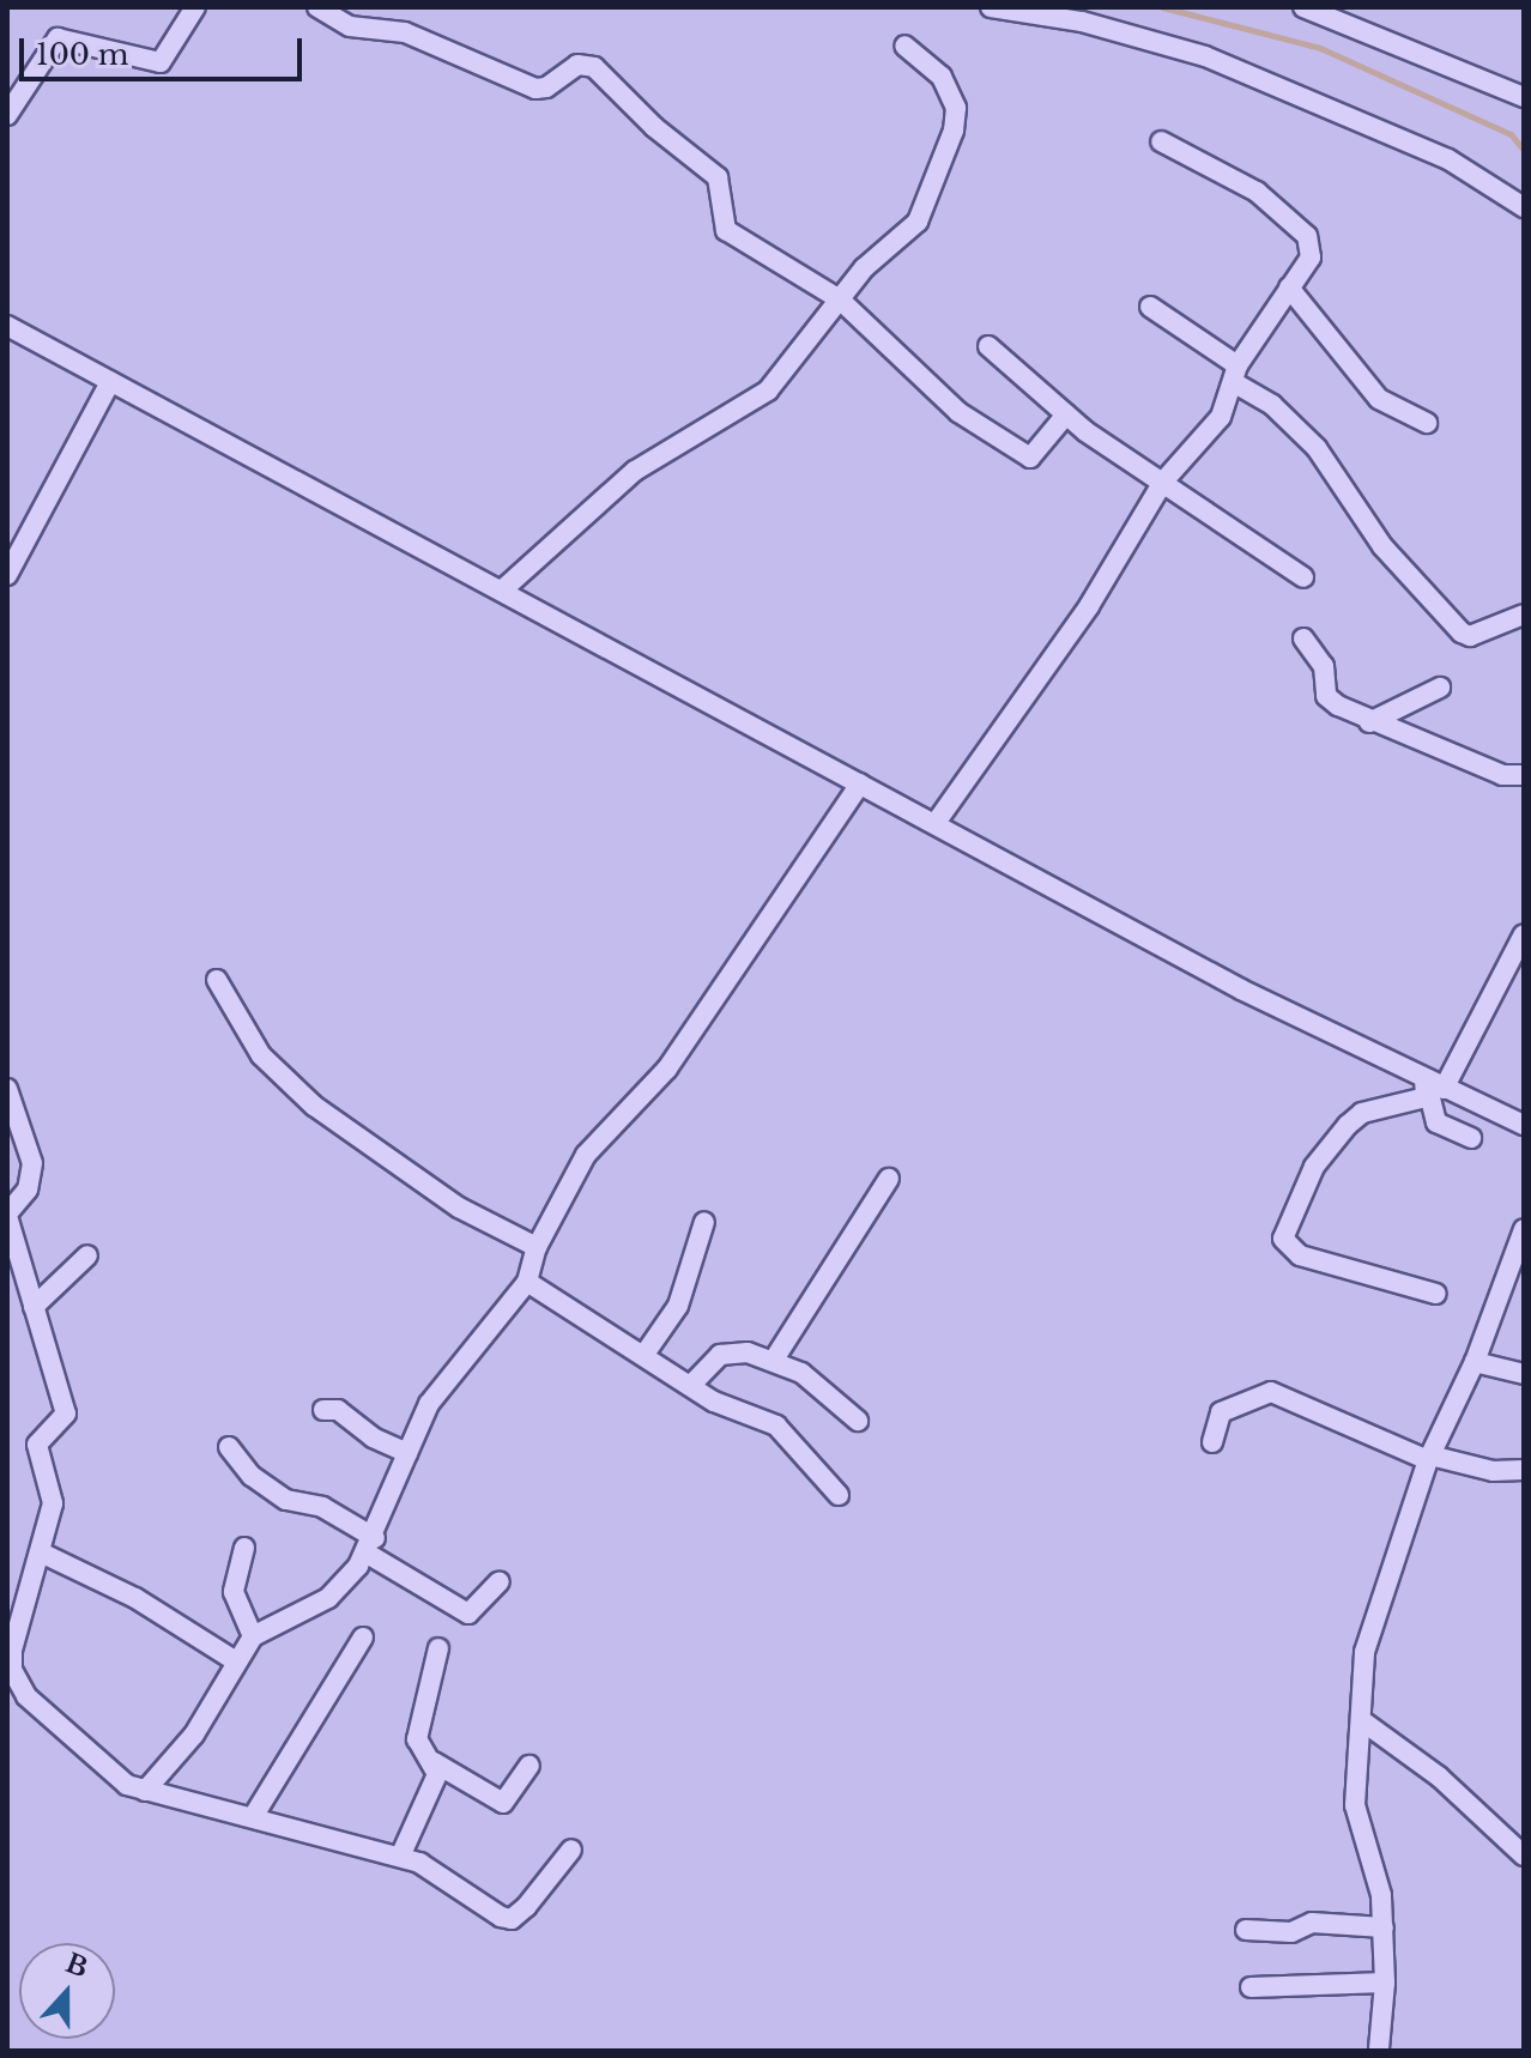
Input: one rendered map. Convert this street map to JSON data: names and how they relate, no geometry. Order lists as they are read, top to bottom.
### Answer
{
  "scale_bar": "100 m",
  "north": "top"
}
